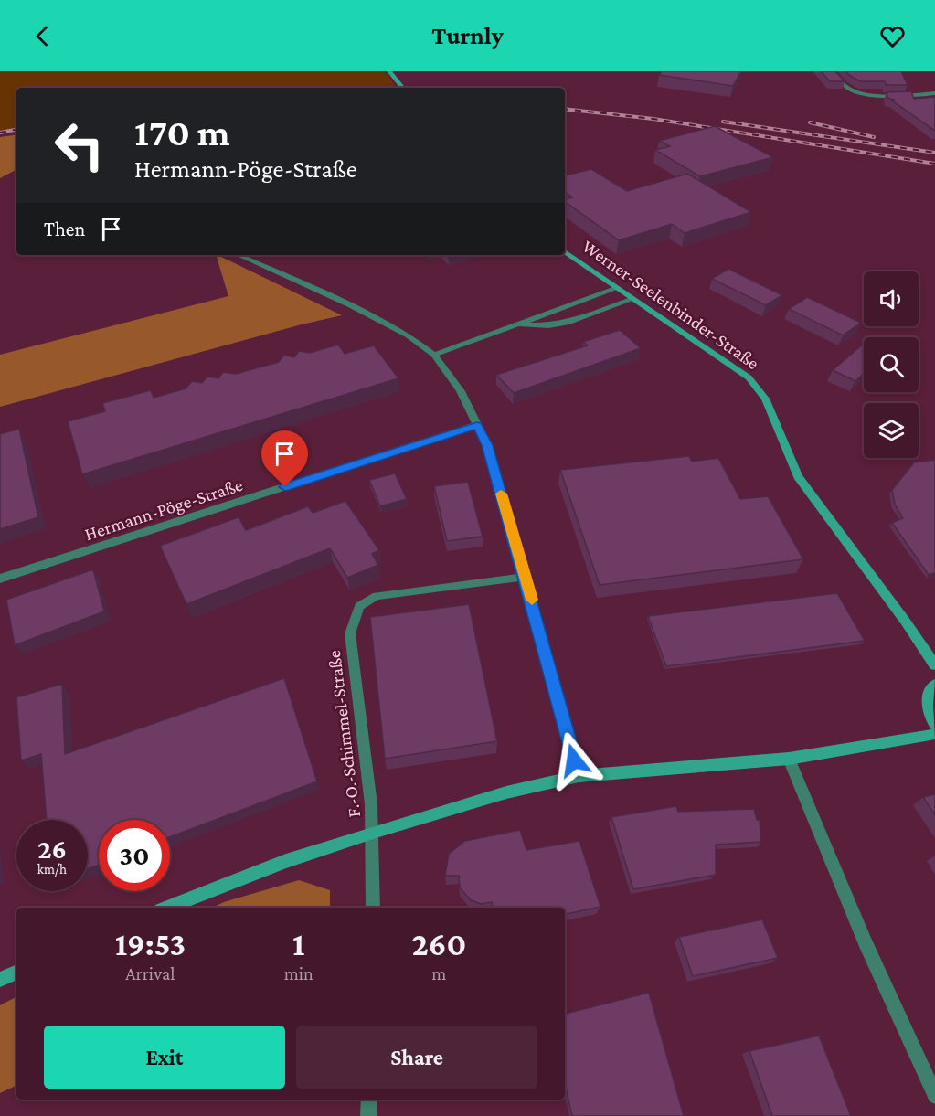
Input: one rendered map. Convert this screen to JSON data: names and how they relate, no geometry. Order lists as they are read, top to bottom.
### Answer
{
  "streets": {
    "main road": ["Werner-Seelenbinder-Straße"],
    "street": ["Hermann-Pöge-Straße", "F.-O.-Schimmel-Straße"]
  },
  "page": {
    "header": "Turnly",
    "turn": ["170 m", "Hermann-Pöge-Straße"],
    "then": "Then",
    "speed": "26 km/h",
    "limit": "30",
    "eta": [
      "19:53",
      "Arrival",
      "1",
      "min",
      "260",
      "m"
    ],
    "buttons": ["Exit", "Share"]
  }
}
